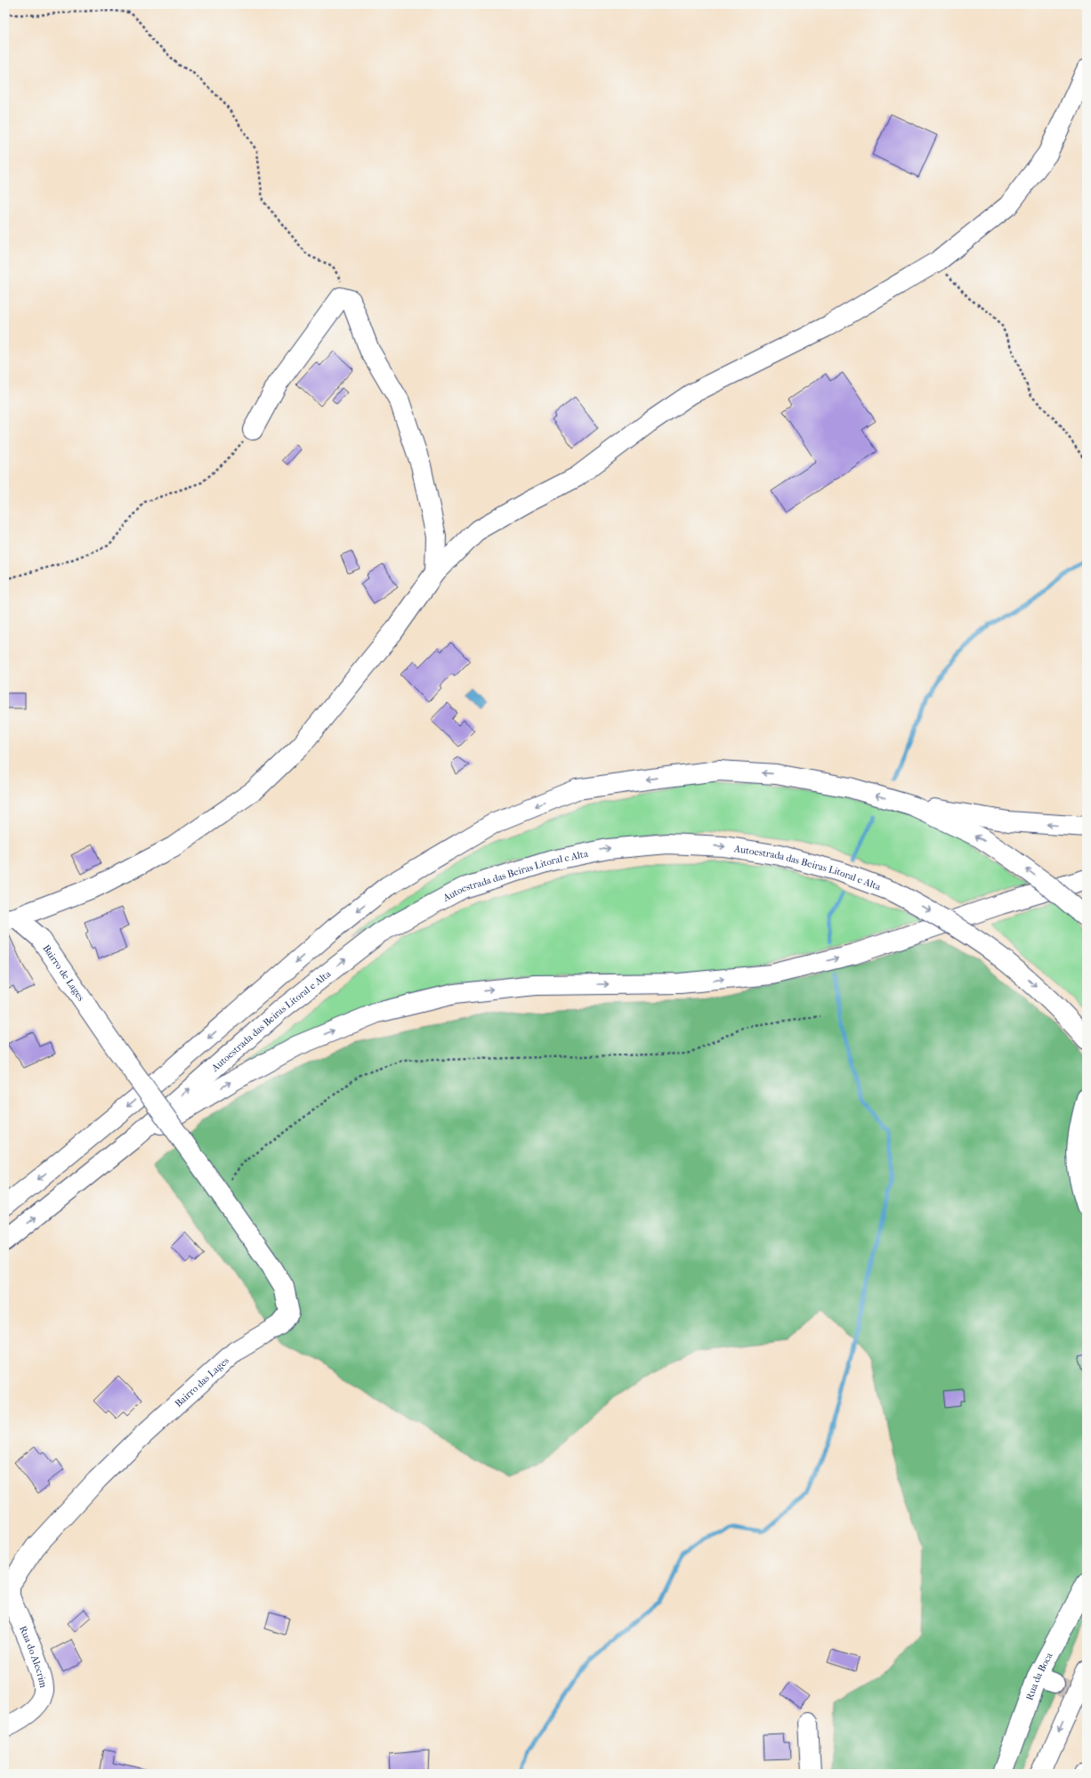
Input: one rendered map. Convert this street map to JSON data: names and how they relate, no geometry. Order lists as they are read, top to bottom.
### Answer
{
  "streets": {
    "main road": [
      "Autoestrada das Beiras Litoral e Alta",
      "Bairro de Lages",
      "Bairro das Lages",
      "Rua do Alecrim",
      "Rua da Boca"
    ]
  },
  "crossings": [
    ["Bairro de Lages", "Bairro das Lages"],
    ["Bairro das Lages", "Rua do Alecrim"]
  ]
}
